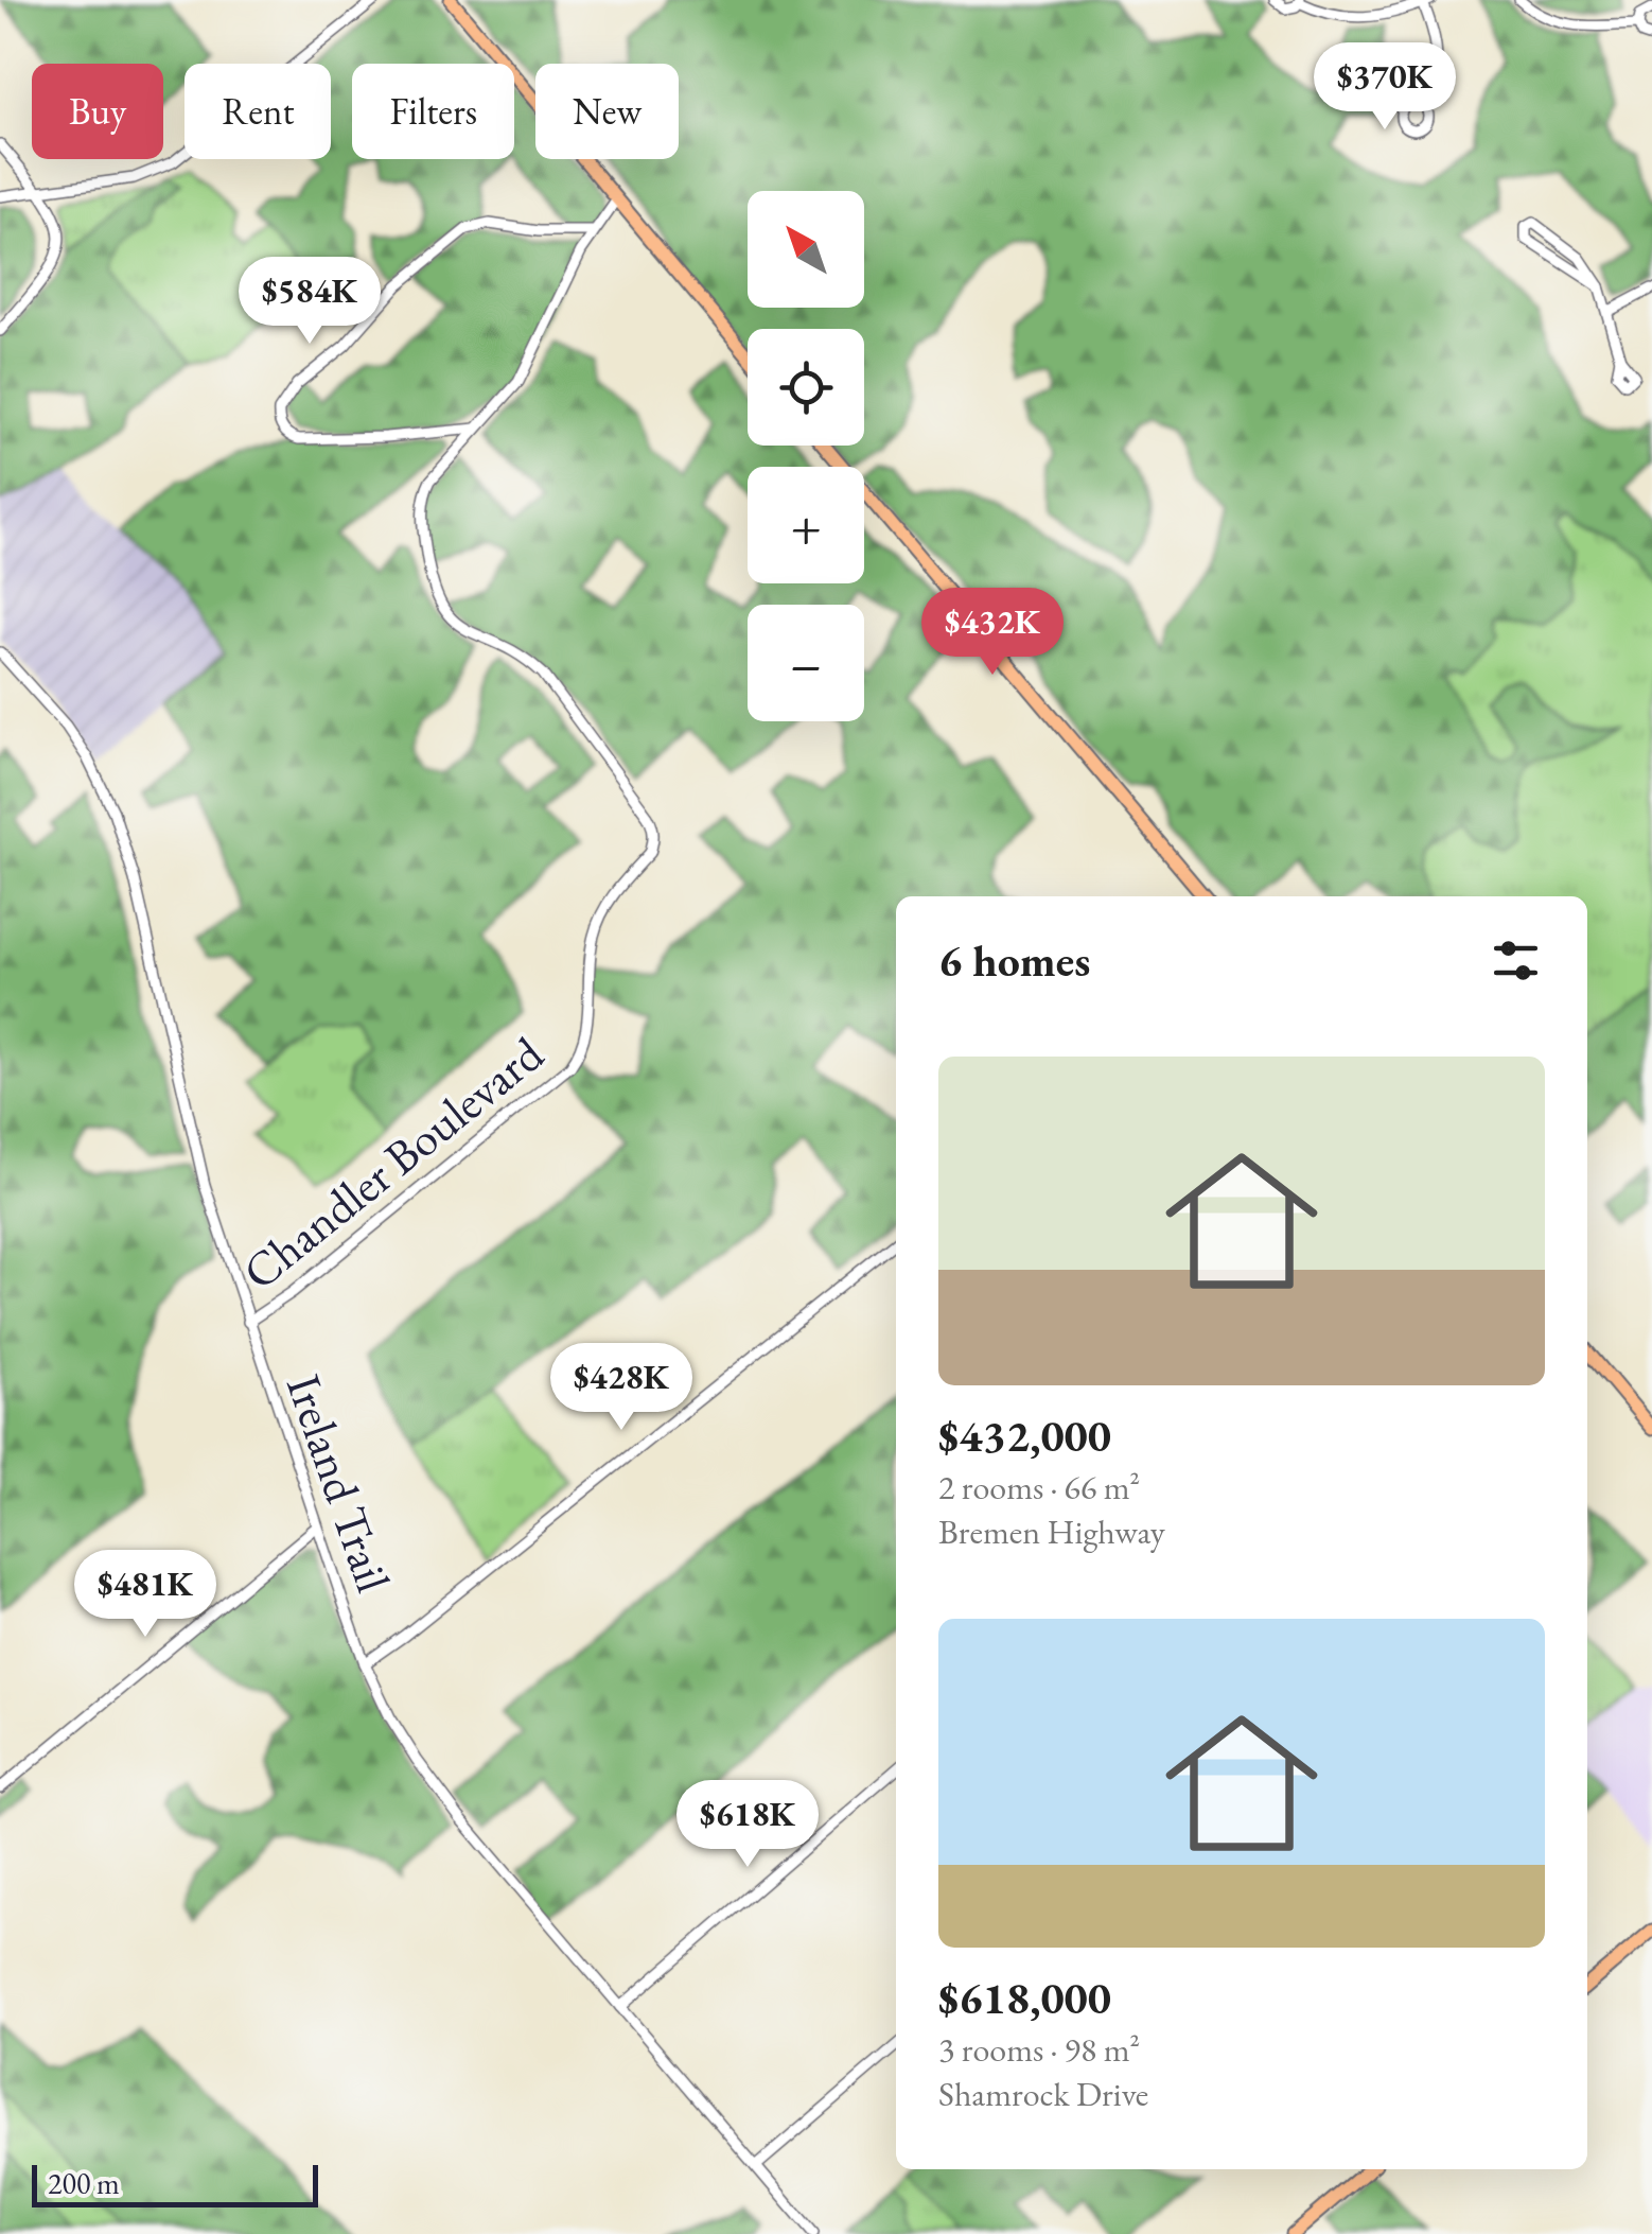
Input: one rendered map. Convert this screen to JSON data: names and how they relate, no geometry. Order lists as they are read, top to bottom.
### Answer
{
  "streets": {
    "street": ["Chandler Boulevard", "Ireland Trail"]
  },
  "crossings": [
    ["Chandler Boulevard", "Ireland Trail"]
  ],
  "scale_bar": "200 m",
  "north": "top left",
  "page": {
    "price": [
      "$370K",
      "$584K",
      "$432K",
      "$428K",
      "$481K",
      "$618K"
    ],
    "chip": [
      "Buy",
      "Rent",
      "Filters",
      "New"
    ],
    "map_buttons": ["+", "−"],
    "heading": "6 homes",
    "list": [
      {
        "name": "$432,000",
        "note": "2 rooms · 66 m² · Bremen Highway"
      },
      {
        "name": "$618,000",
        "note": "3 rooms · 98 m² · Shamrock Drive"
      }
    ],
    "scale": "200 m"
  }
}
